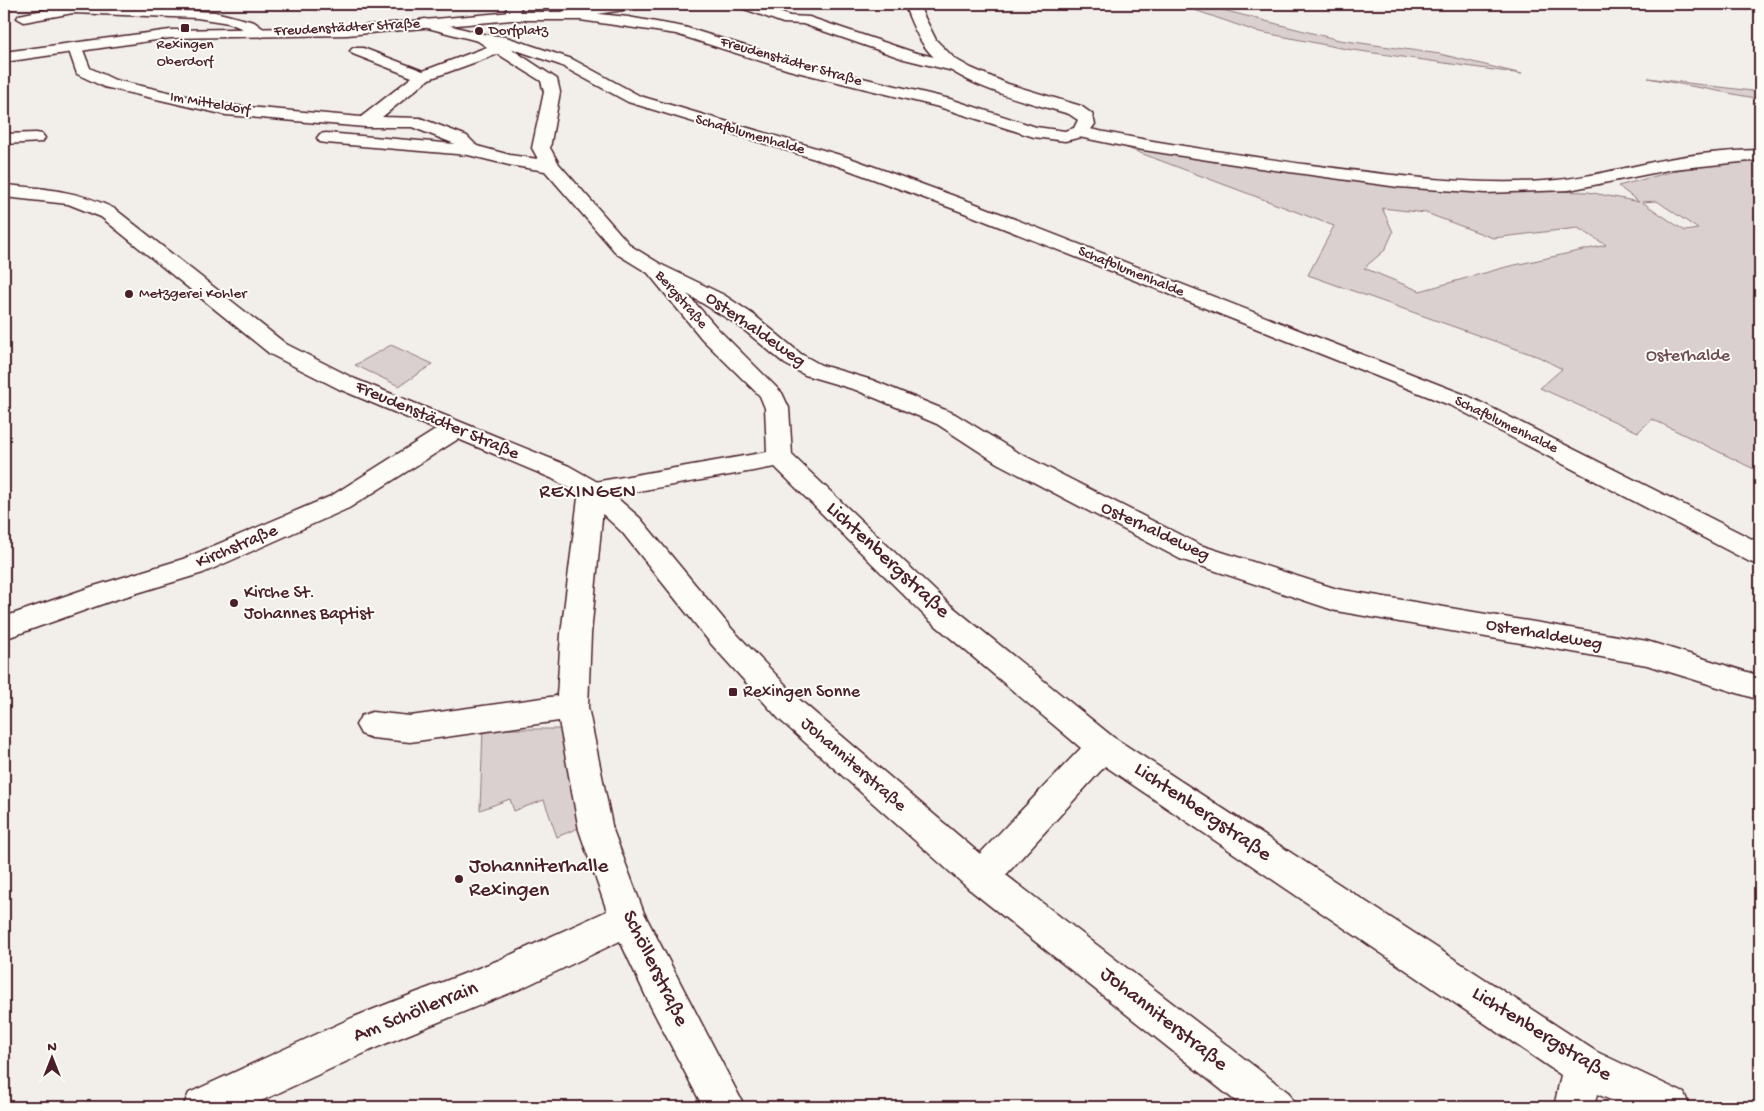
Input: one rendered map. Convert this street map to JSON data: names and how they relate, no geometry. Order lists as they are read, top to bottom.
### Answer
{
  "streets": {
    "street": [
      "Freudenstädter Straße",
      "Im Mitteldorf",
      "Schafblumenhalde",
      "Bergstraße",
      "Osterhaldeweg",
      "Kirchstraße",
      "Lichtenbergstraße",
      "Johanniterstraße",
      "Schöllerstraße",
      "Am Schöllerrain"
    ]
  },
  "crossings": [
    ["Freudenstädter Straße", "Im Mitteldorf"],
    ["Freudenstädter Straße", "Bergstraße"],
    ["Freudenstädter Straße", "Kirchstraße"],
    ["Freudenstädter Straße", "Johanniterstraße"],
    ["Freudenstädter Straße", "Schöllerstraße"],
    ["Im Mitteldorf", "Bergstraße"],
    ["Schafblumenhalde", "Bergstraße"],
    ["Bergstraße", "Osterhaldeweg"],
    ["Bergstraße", "Lichtenbergstraße"],
    ["Johanniterstraße", "Schöllerstraße"],
    ["Schöllerstraße", "Am Schöllerrain"]
  ],
  "districts": ["REXINGEN"],
  "parks": ["Osterhalde"],
  "places": {
    "transit": ["Rexingen Oberdorf", "Rexingen Sonne"],
    "other": [
      "Dorfplatz",
      "Metzgerei Kohler",
      "Kirche St. Johannes Baptist",
      "Johanniterhalle Rexingen"
    ]
  },
  "north": "top"
}
